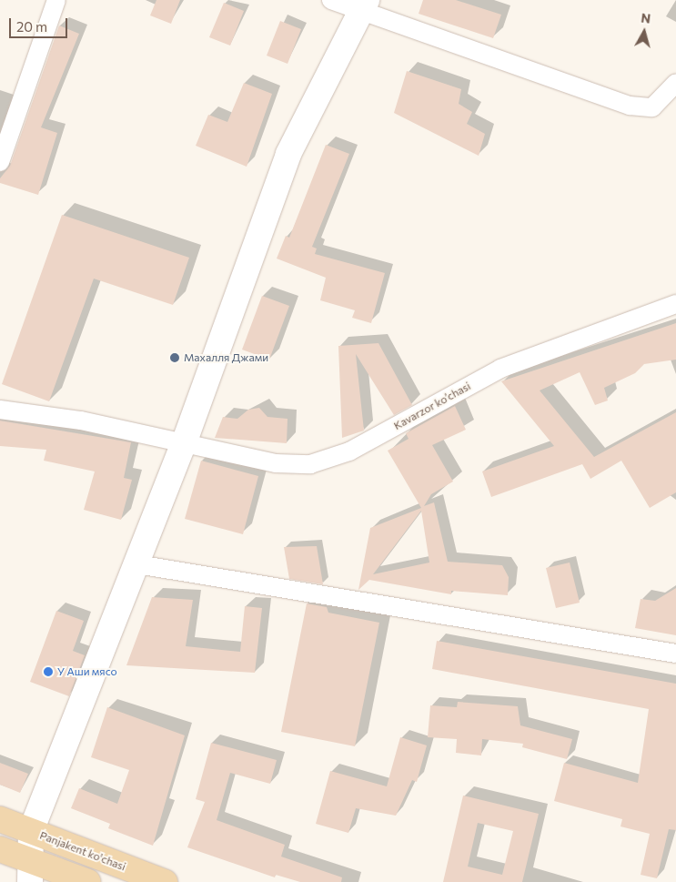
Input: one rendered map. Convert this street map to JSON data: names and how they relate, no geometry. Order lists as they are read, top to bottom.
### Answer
{
  "streets": {
    "main road": ["Panjakent ko'chasi"],
    "street": ["Kavarzor ko’chasi"]
  },
  "places": ["Махалля Джами", "У Аши мясо"],
  "scale_bar": "20 m",
  "north": "top"
}
